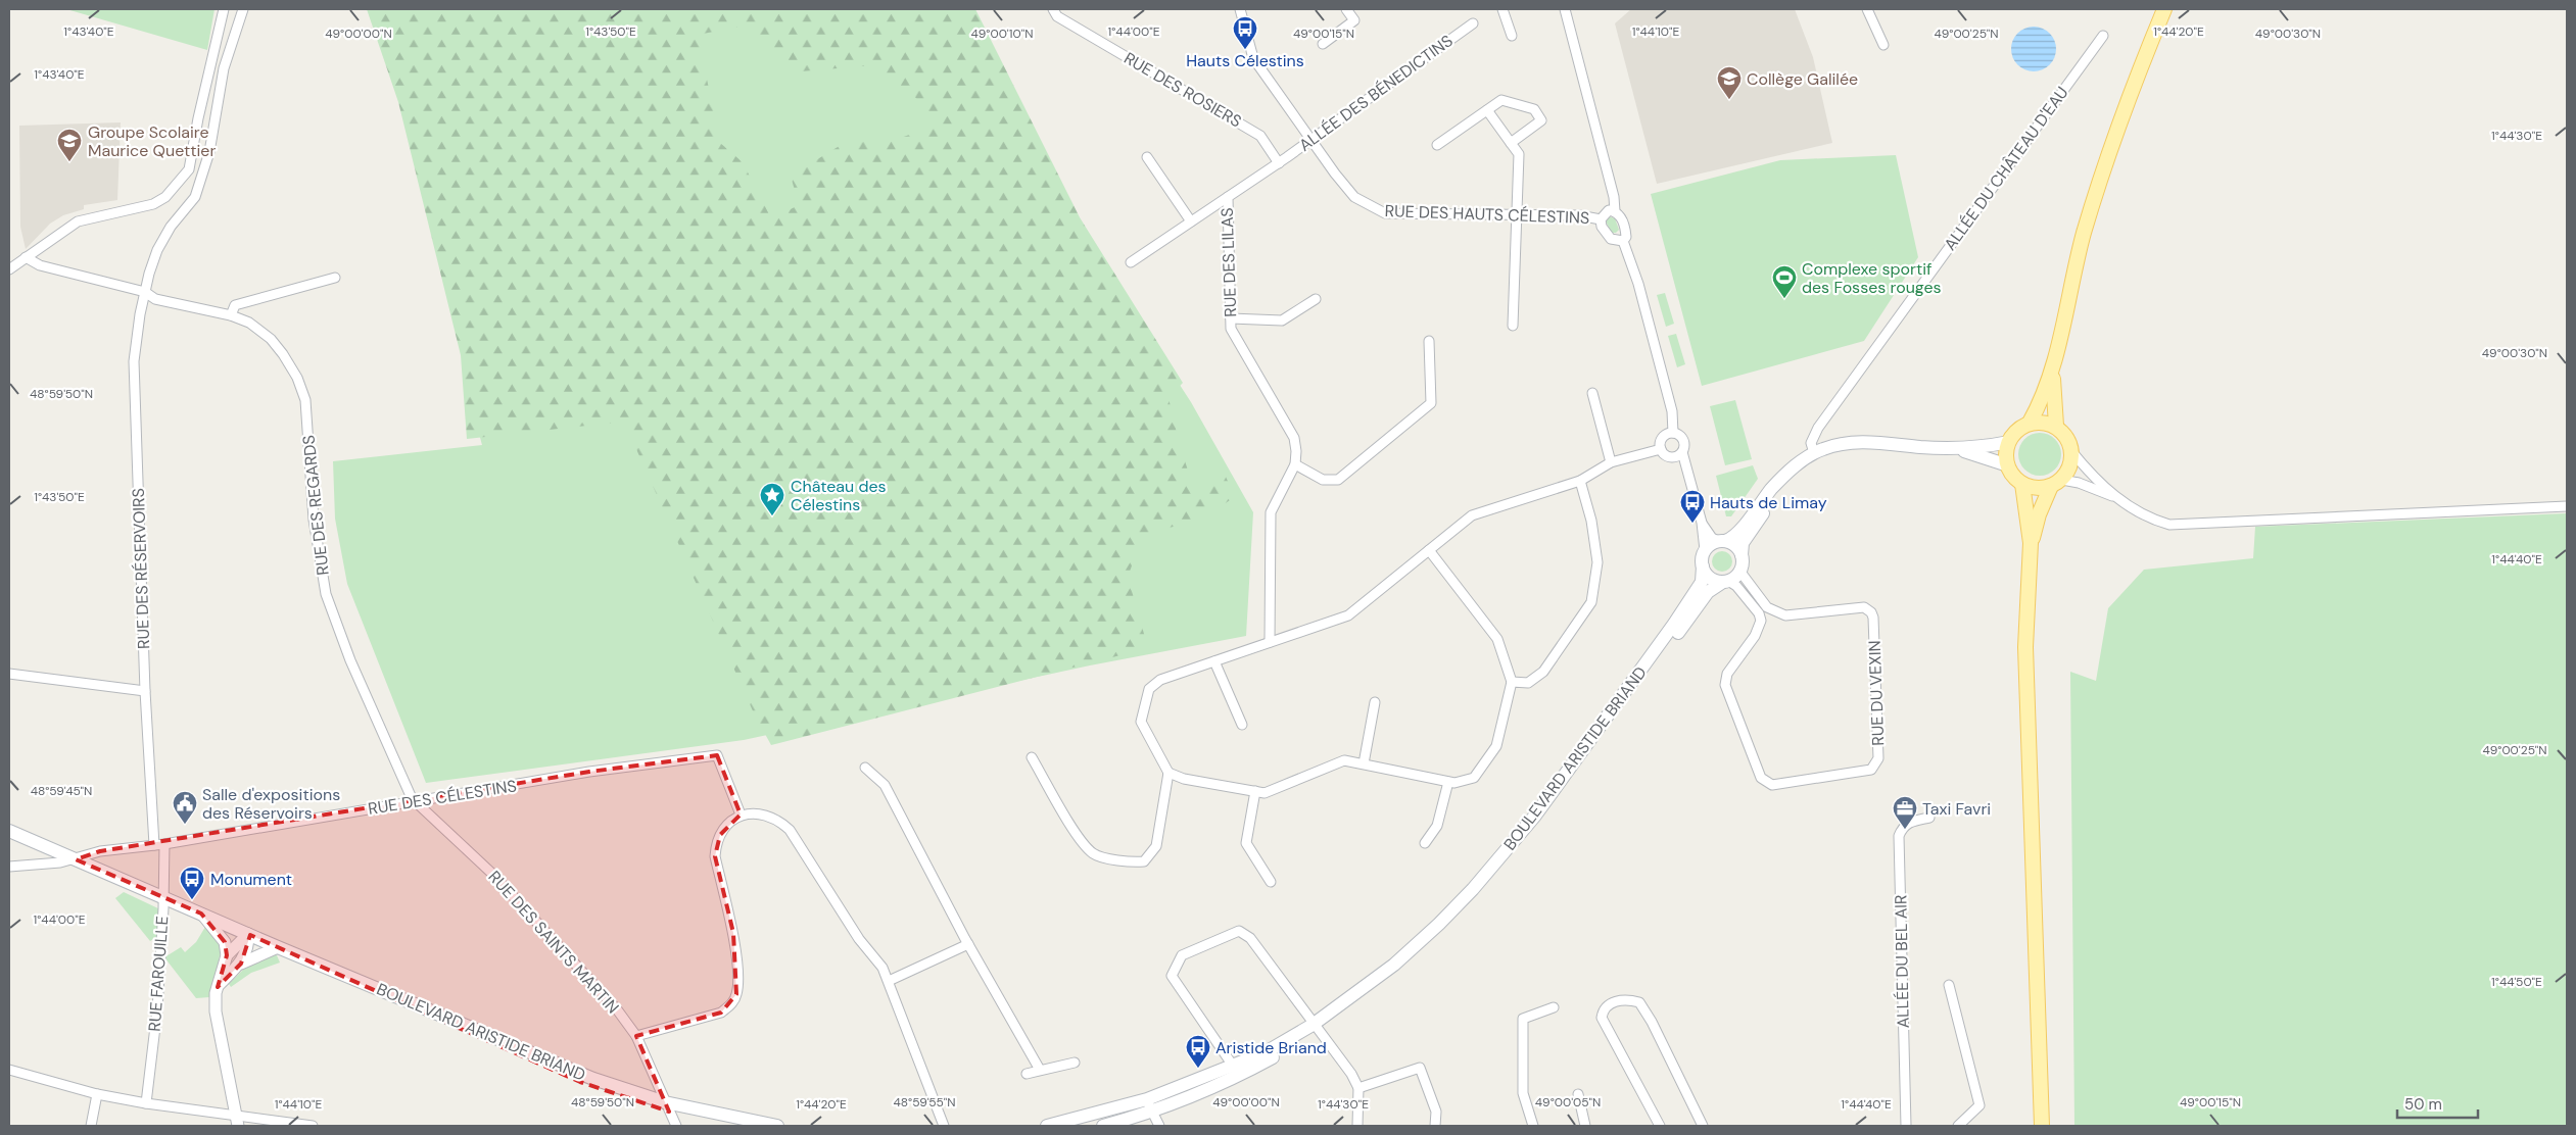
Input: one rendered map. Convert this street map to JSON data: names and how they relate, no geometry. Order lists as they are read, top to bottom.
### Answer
{
  "streets": {
    "main road": ["BOULEVARD ARISTIDE BRIAND"],
    "street": [
      "RUE DES ROSIERS",
      "ALLÉE DES BÉNEDICTINS",
      "ALLÉE DU CHÂTEAU D'EAU",
      "RUE DES HAUTS CÉLESTINS",
      "RUE DES LILAS",
      "RUE DES REGARDS",
      "RUE DES RÉSERVOIRS",
      "RUE DU VEXIN",
      "RUE DES CÉLESTINS",
      "RUE DES SAINTS MARTIN",
      "ALLÉE DU BEL AIR",
      "RUE FAROUILLE"
    ]
  },
  "crossings": [
    ["RUE DES ROSIERS", "ALLÉE DES BÉNEDICTINS"],
    ["RUE DES ROSIERS", "RUE DES LILAS"],
    ["ALLÉE DES BÉNEDICTINS", "RUE DES HAUTS CÉLESTINS"],
    ["ALLÉE DES BÉNEDICTINS", "RUE DES LILAS"],
    ["RUE DES REGARDS", "RUE DES RÉSERVOIRS"],
    ["RUE DES REGARDS", "RUE DES CÉLESTINS"],
    ["RUE DES REGARDS", "RUE DES SAINTS MARTIN"],
    ["RUE DES RÉSERVOIRS", "RUE DES CÉLESTINS"],
    ["RUE DES RÉSERVOIRS", "RUE FAROUILLE"],
    ["RUE DU VEXIN", "BOULEVARD ARISTIDE BRIAND"],
    ["BOULEVARD ARISTIDE BRIAND", "RUE DES CÉLESTINS"],
    ["BOULEVARD ARISTIDE BRIAND", "RUE DES SAINTS MARTIN"],
    ["BOULEVARD ARISTIDE BRIAND", "RUE FAROUILLE"],
    ["RUE DES CÉLESTINS", "RUE DES SAINTS MARTIN"],
    ["RUE DES CÉLESTINS", "RUE FAROUILLE"]
  ],
  "places": {
    "bus stop": [
      "Hauts Célestins",
      "Hauts de Limay",
      "Monument",
      "Aristide Briand"
    ],
    "school or university": ["Collège Galilée", "Groupe Scolaire Maurice Quettier"],
    "sports": ["Complexe sportif des Fosses rouges"],
    "place": ["Château des Célestins"],
    "public building": ["Salle d'expositions des Réservoirs"],
    "office": ["Taxi Favri"]
  },
  "scale_bar": "50 m",
  "coordinates": [
    "1°43'50\"E",
    "1°44'10\"E",
    "1°43'40\"E",
    "1°44'00\"E",
    "1°44'20\"E",
    "49°00'00\"N",
    "49°00'10\"N",
    "49°00'15\"N",
    "49°00'30\"N",
    "49°00'25\"N",
    "1°44'30\"E",
    "48°59'50\"N",
    "1°44'40\"E",
    "48°59'45\"N",
    "1°44'50\"E",
    "48°59'55\"N",
    "49°00'05\"N"
  ]
}
